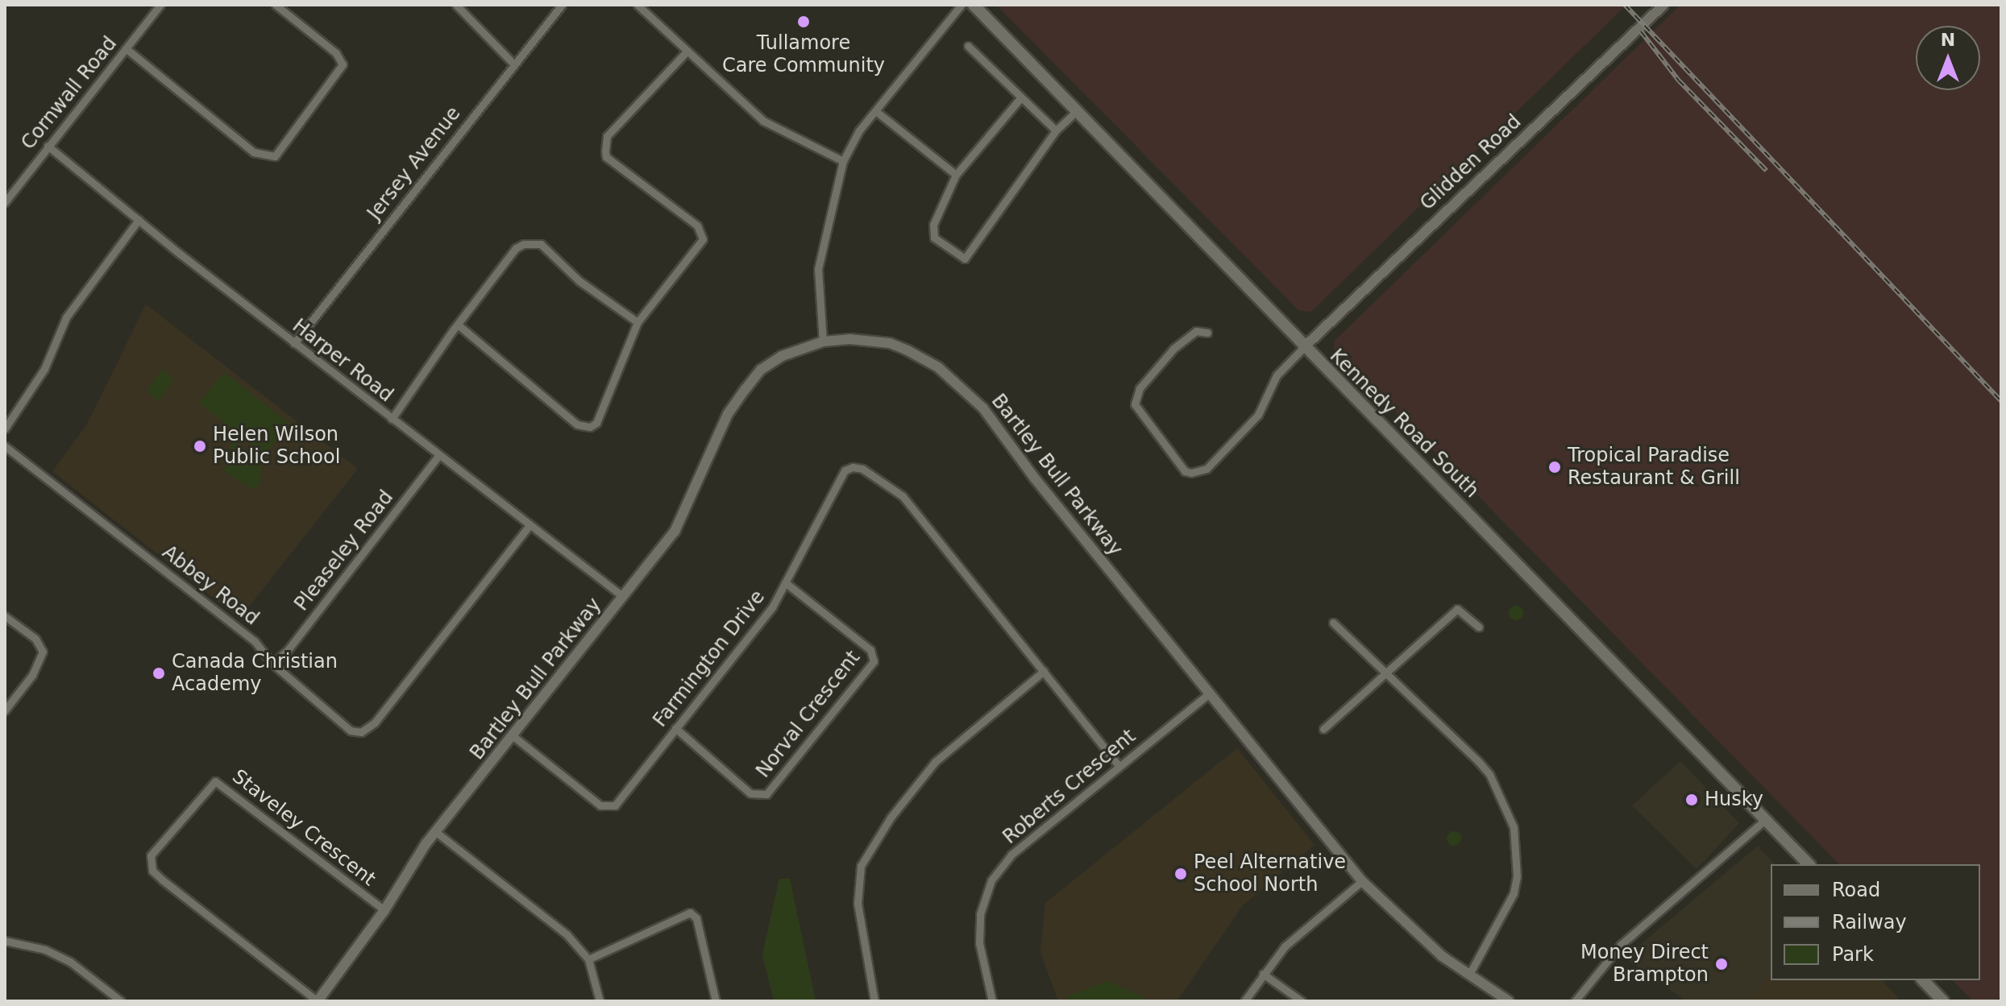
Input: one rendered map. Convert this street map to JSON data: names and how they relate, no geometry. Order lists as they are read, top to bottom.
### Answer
{
  "streets": {
    "main road": ["Kennedy Road South"],
    "street": [
      "Cornwall Road",
      "Glidden Road",
      "Jersey Avenue",
      "Harper Road",
      "Bartley Bull Parkway",
      "Pleaseley Road",
      "Abbey Road",
      "Farmington Drive",
      "Norval Crescent",
      "Roberts Crescent",
      "Staveley Crescent"
    ]
  },
  "crossings": [
    ["Cornwall Road", "Harper Road"],
    ["Glidden Road", "Kennedy Road South"],
    ["Jersey Avenue", "Harper Road"],
    ["Harper Road", "Bartley Bull Parkway"],
    ["Harper Road", "Pleaseley Road"],
    ["Harper Road", "Abbey Road"],
    ["Bartley Bull Parkway", "Farmington Drive"],
    ["Bartley Bull Parkway", "Roberts Crescent"],
    ["Bartley Bull Parkway", "Staveley Crescent"],
    ["Pleaseley Road", "Abbey Road"],
    ["Farmington Drive", "Norval Crescent"],
    ["Farmington Drive", "Roberts Crescent"]
  ],
  "places": [
    "Tullamore Care Community",
    "Helen Wilson Public School",
    "Tropical Paradise Restaurant & Grill",
    "Canada Christian Academy",
    "Husky",
    "Peel Alternative School North",
    "Money Direct Brampton"
  ],
  "legend": ["Road", "Railway", "Park"],
  "north": "top"
}
